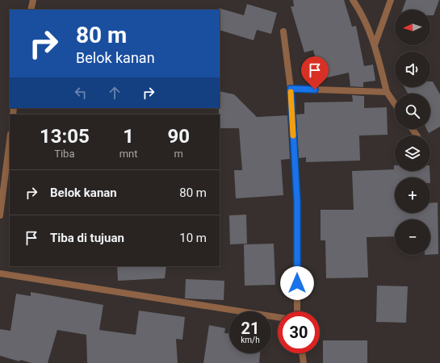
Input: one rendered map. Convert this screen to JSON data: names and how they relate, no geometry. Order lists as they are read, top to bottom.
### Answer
{
  "north": "left",
  "page": {
    "map_buttons": ["+", "−"],
    "turn": ["80 m", "Belok kanan"],
    "eta": [
      "13:05",
      "Tiba",
      "1",
      "mnt",
      "90",
      "m"
    ],
    "list": [
      {
        "name": "Belok kanan",
        "value": "80 m"
      },
      {
        "name": "Tiba di tujuan",
        "value": "10 m"
      }
    ],
    "speed": "21 km/h",
    "limit": "30"
  }
}
